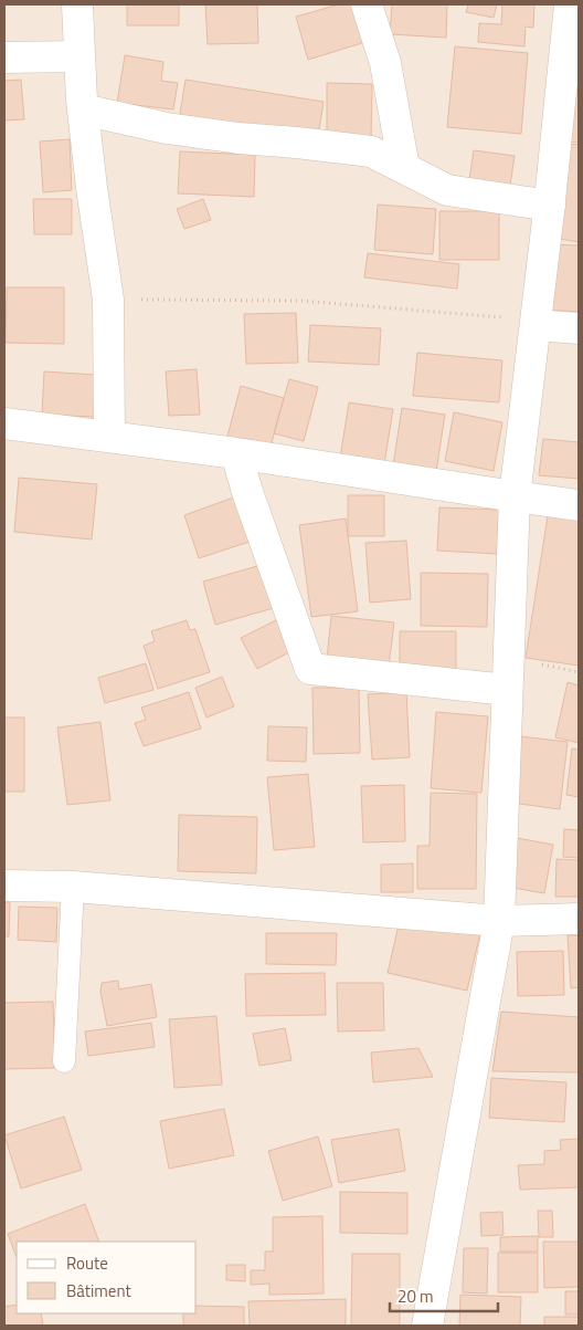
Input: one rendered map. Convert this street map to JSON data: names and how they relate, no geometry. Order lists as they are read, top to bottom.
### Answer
{
  "legend": ["Route", "Bâtiment"],
  "scale_bar": "20 m"
}
